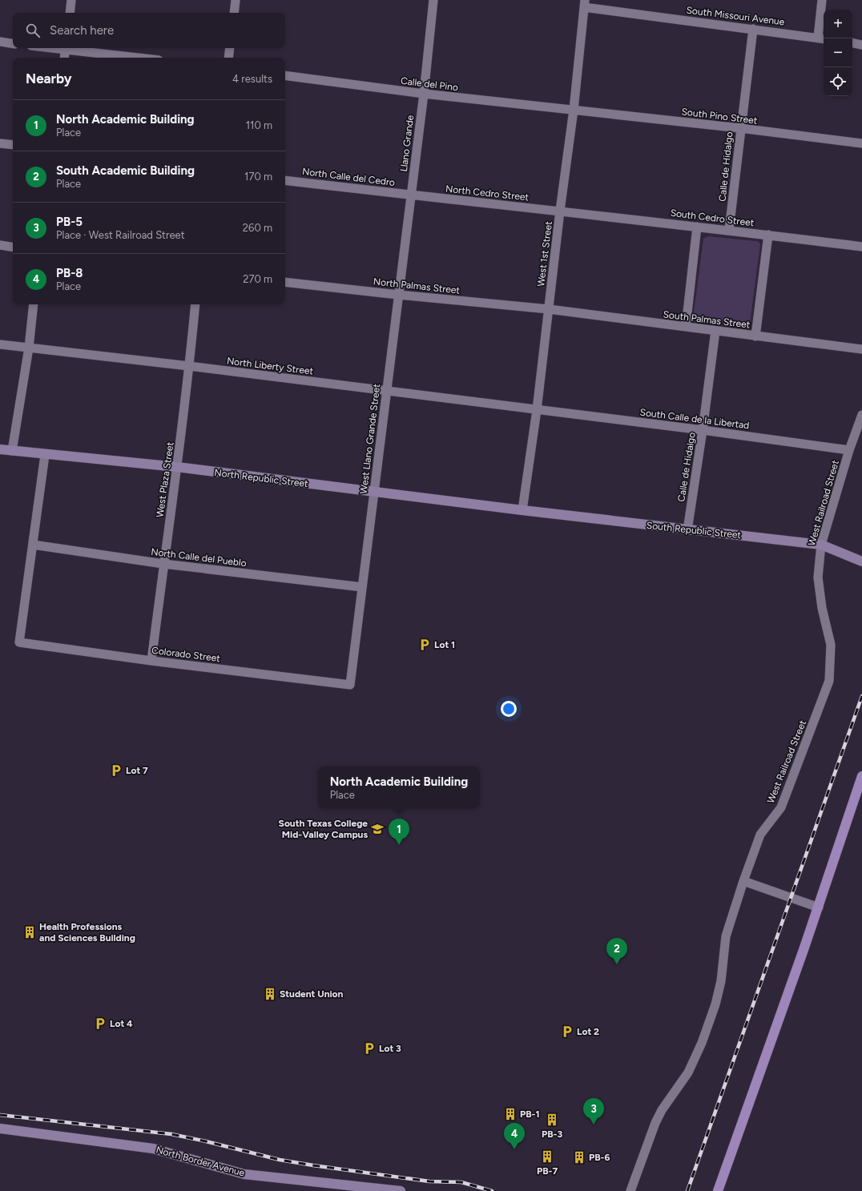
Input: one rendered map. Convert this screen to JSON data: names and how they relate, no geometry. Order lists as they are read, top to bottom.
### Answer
{
  "streets": {
    "street": [
      "South Missouri Avenue",
      "Calle del Pino",
      "South Pino Street",
      "Llano Grande",
      "Calle de Hidalgo",
      "North Calle del Cedro",
      "North Cedro Street",
      "South Cedro Street",
      "West 1st Street",
      "North Palmas Street",
      "South Palmas Street",
      "North Liberty Street",
      "South Calle de la Libertad",
      "West Llano Grande Street",
      "North Republic Street",
      "West Plaza Street",
      "West Railroad Street",
      "South Republic Street",
      "North Calle del Pueblo",
      "Colorado Street",
      "North Border Avenue"
    ]
  },
  "crossings": [
    ["South Missouri Avenue", "Calle de Hidalgo"],
    ["South Missouri Avenue", "West 1st Street"],
    ["Calle del Pino", "South Pino Street"],
    ["Calle del Pino", "Llano Grande"],
    ["Calle del Pino", "West 1st Street"],
    ["South Pino Street", "Calle de Hidalgo"],
    ["South Pino Street", "West 1st Street"],
    ["Llano Grande", "North Calle del Cedro"],
    ["Llano Grande", "North Cedro Street"],
    ["Llano Grande", "West Llano Grande Street"],
    ["Calle de Hidalgo", "South Cedro Street"],
    ["Calle de Hidalgo", "South Palmas Street"],
    ["Calle de Hidalgo", "South Calle de la Libertad"],
    ["Calle de Hidalgo", "South Republic Street"],
    ["North Calle del Cedro", "North Cedro Street"],
    ["North Calle del Cedro", "West Llano Grande Street"],
    ["North Cedro Street", "South Cedro Street"],
    ["North Cedro Street", "West 1st Street"],
    ["North Cedro Street", "West Llano Grande Street"],
    ["South Cedro Street", "West 1st Street"],
    ["West 1st Street", "North Palmas Street"],
    ["West 1st Street", "South Palmas Street"],
    ["West 1st Street", "North Liberty Street"],
    ["West 1st Street", "South Calle de la Libertad"],
    ["West 1st Street", "North Republic Street"],
    ["West 1st Street", "South Republic Street"],
    ["North Palmas Street", "South Palmas Street"],
    ["North Palmas Street", "West Llano Grande Street"],
    ["North Liberty Street", "South Calle de la Libertad"],
    ["North Liberty Street", "West Llano Grande Street"],
    ["North Liberty Street", "West Plaza Street"],
    ["South Calle de la Libertad", "West Railroad Street"],
    ["West Llano Grande Street", "North Republic Street"],
    ["West Llano Grande Street", "North Calle del Pueblo"],
    ["West Llano Grande Street", "Colorado Street"],
    ["North Republic Street", "West Plaza Street"],
    ["North Republic Street", "South Republic Street"],
    ["West Plaza Street", "North Calle del Pueblo"],
    ["West Plaza Street", "Colorado Street"],
    ["West Railroad Street", "South Republic Street"],
    ["North Calle del Pueblo", "Colorado Street"]
  ],
  "places": {
    "parking": [
      "Lot 1",
      "Lot 7",
      "Lot 4",
      "Lot 2",
      "Lot 3"
    ],
    "school or university": ["South Texas College Mid-Valley Campus"],
    "building": [
      "Health Professions and Sciences Building",
      "Student Union",
      "PB-1",
      "PB-3",
      "PB-7",
      "PB-6"
    ]
  },
  "page": {
    "map_buttons": ["+", "−"],
    "search": "Search here",
    "heading": ["Nearby", "4 results"],
    "list": [
      {
        "mark": "1",
        "name": "North Academic Building",
        "note": "Place",
        "value": "110 m"
      },
      {
        "mark": "2",
        "name": "South Academic Building",
        "note": "Place",
        "value": "170 m"
      },
      {
        "mark": "3",
        "name": "PB-5",
        "note": "Place · West Railroad Street",
        "value": "260 m"
      },
      {
        "mark": "4",
        "name": "PB-8",
        "note": "Place",
        "value": "270 m"
      }
    ],
    "popup": ["North Academic Building", "Place"],
    "pins": [
      "1",
      "2",
      "3",
      "4"
    ]
  }
}
